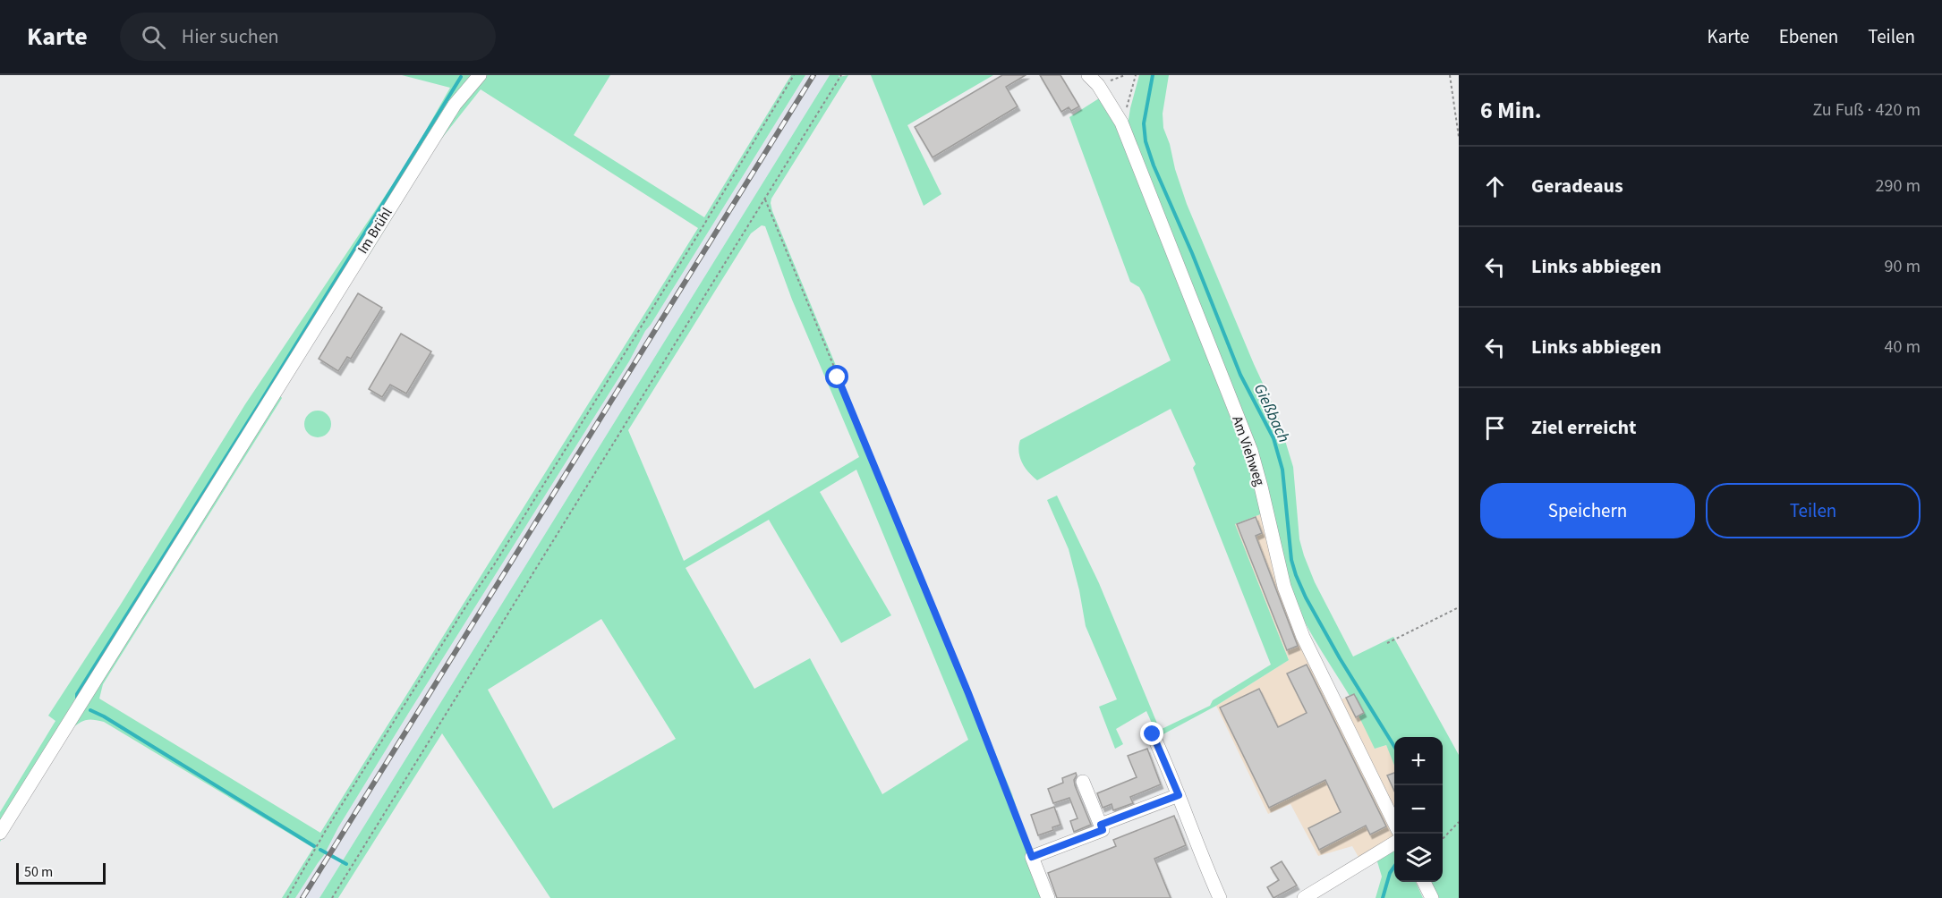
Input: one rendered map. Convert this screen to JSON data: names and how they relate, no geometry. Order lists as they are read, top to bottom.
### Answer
{
  "streets": {
    "street": ["Im Brühl", "Am Viehweg"]
  },
  "water": ["Gießbach"],
  "scale_bar": "50 m",
  "page": {
    "header": "Karte",
    "search": "Hier suchen",
    "nav": ["Karte", "Ebenen", "Teilen"],
    "heading": ["6 Min.", "Zu Fuß · 420 m"],
    "list": [
      ["Geradeaus", "290 m"],
      ["Links abbiegen", "90 m"],
      ["Links abbiegen", "40 m"],
      "Ziel erreicht"
    ],
    "buttons": ["Speichern", "Teilen"],
    "map_buttons": ["+", "−"],
    "scale": "50 m"
  }
}
